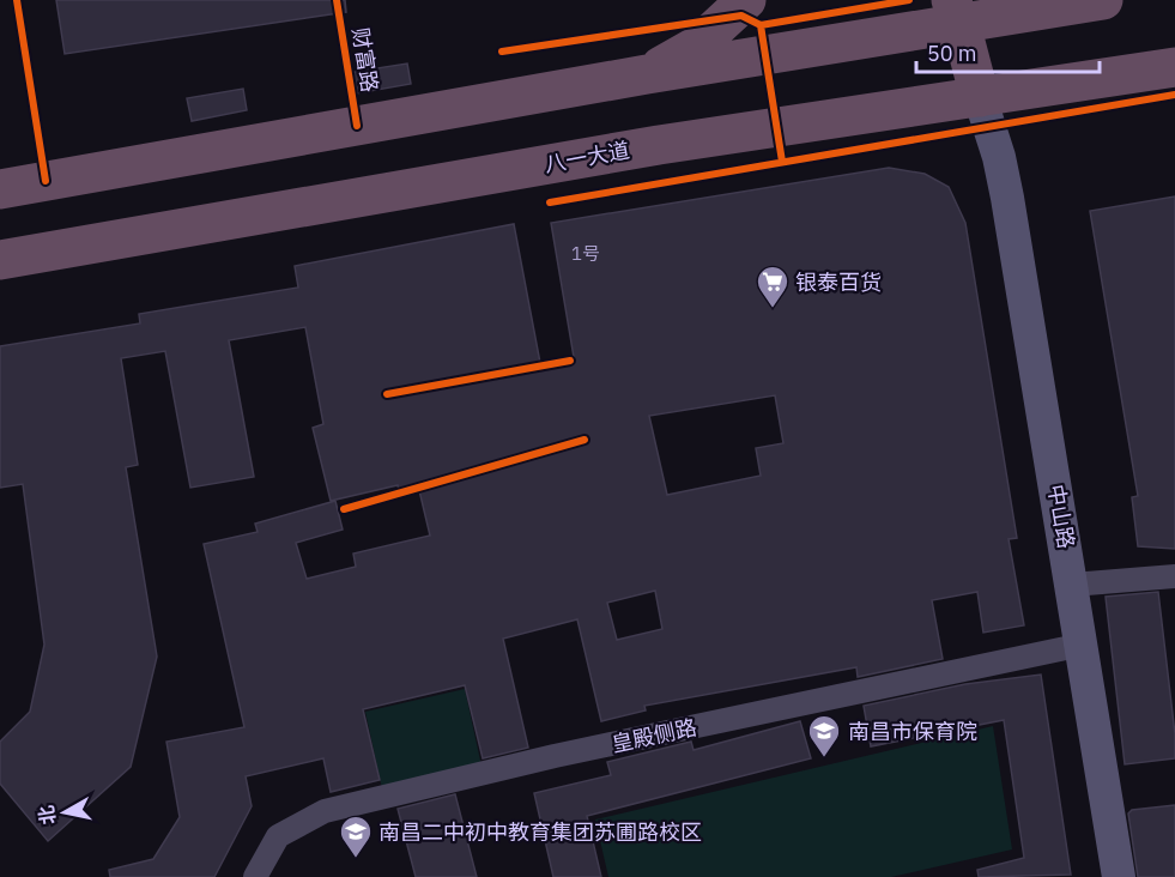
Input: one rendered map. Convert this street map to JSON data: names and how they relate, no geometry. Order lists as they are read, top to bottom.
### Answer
{
  "streets": {
    "highway": ["八一大道"],
    "main road": ["中山路"],
    "street": ["皇殿侧路"],
    "cycle path": ["财富路"]
  },
  "crossings": [
    ["八一大道", "中山路"],
    ["中山路", "皇殿侧路"]
  ],
  "places": {
    "supermarket": ["银泰百货"],
    "school or university": ["南昌市保育院", "南昌二中初中教育集团苏圃路校区"]
  },
  "house_numbers": ["1号"],
  "scale_bar": "50 m",
  "north": "left"
}
